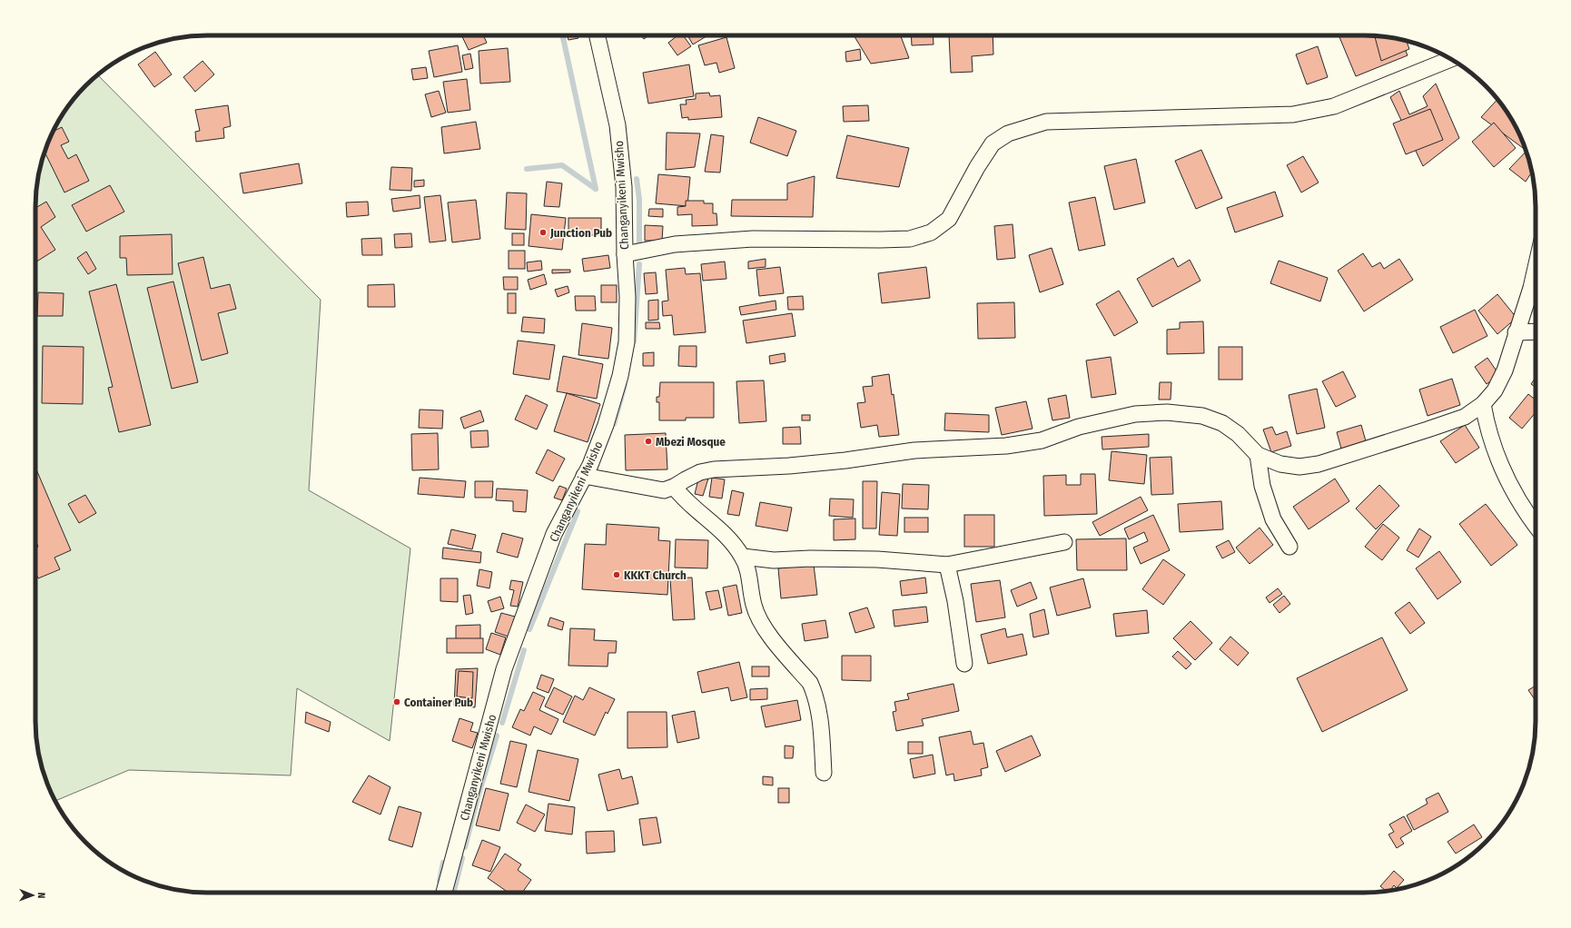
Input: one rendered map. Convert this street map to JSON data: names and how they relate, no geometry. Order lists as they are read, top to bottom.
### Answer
{
  "streets": {
    "street": ["Changanyikeni Mwisho"]
  },
  "places": [
    "Junction Pub",
    "Mbezi Mosque",
    "KKKT Church",
    "Container Pub"
  ],
  "north": "right"
}
